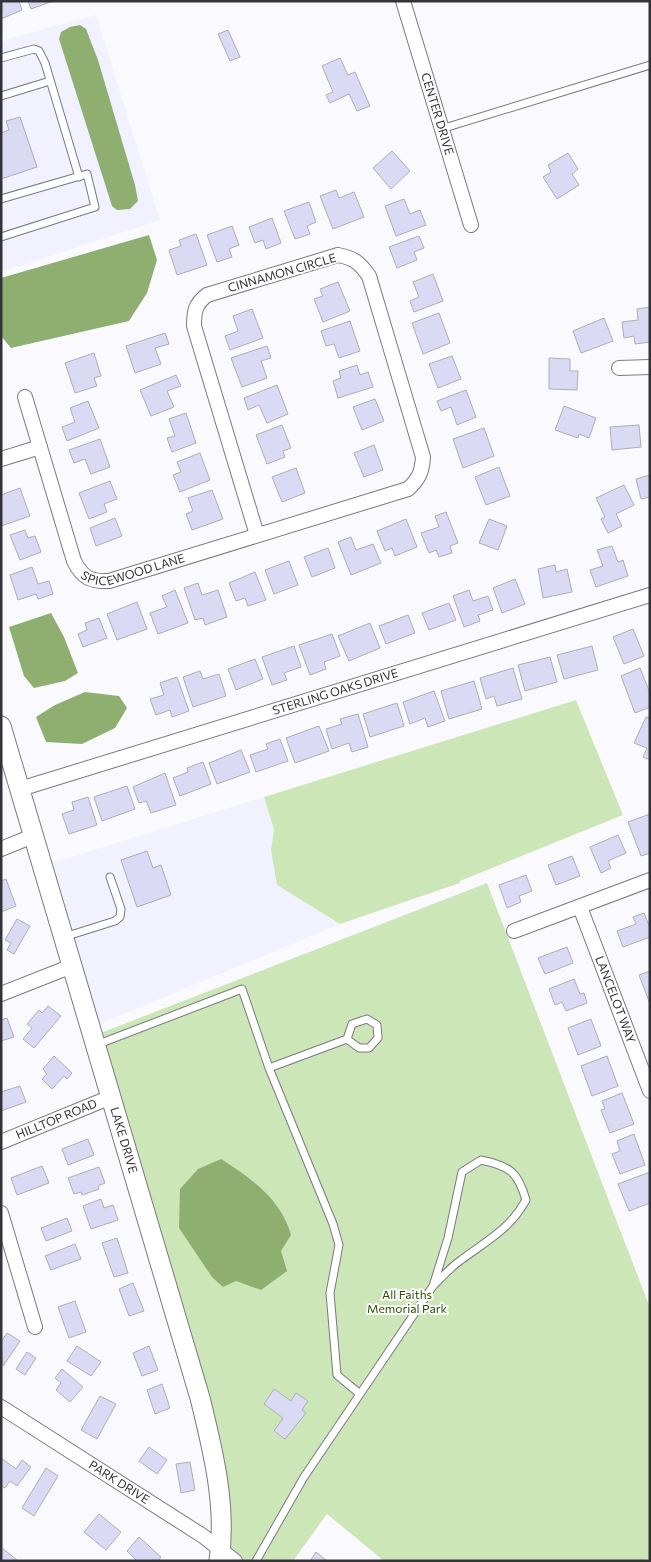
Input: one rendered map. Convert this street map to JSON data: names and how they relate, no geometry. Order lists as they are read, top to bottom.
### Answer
{
  "streets": {
    "street": [
      "CENTER DRIVE",
      "CINNAMON CIRCLE",
      "SPICEWOOD LANE",
      "STERLING OAKS DRIVE",
      "LANCELOT WAY",
      "HILLTOP ROAD",
      "LAKE DRIVE",
      "PARK DRIVE"
    ]
  },
  "crossings": [
    ["CINNAMON CIRCLE", "SPICEWOOD LANE"],
    ["STERLING OAKS DRIVE", "LAKE DRIVE"],
    ["HILLTOP ROAD", "LAKE DRIVE"],
    ["LAKE DRIVE", "PARK DRIVE"]
  ],
  "parks": ["All Faiths Memorial Park"]
}
